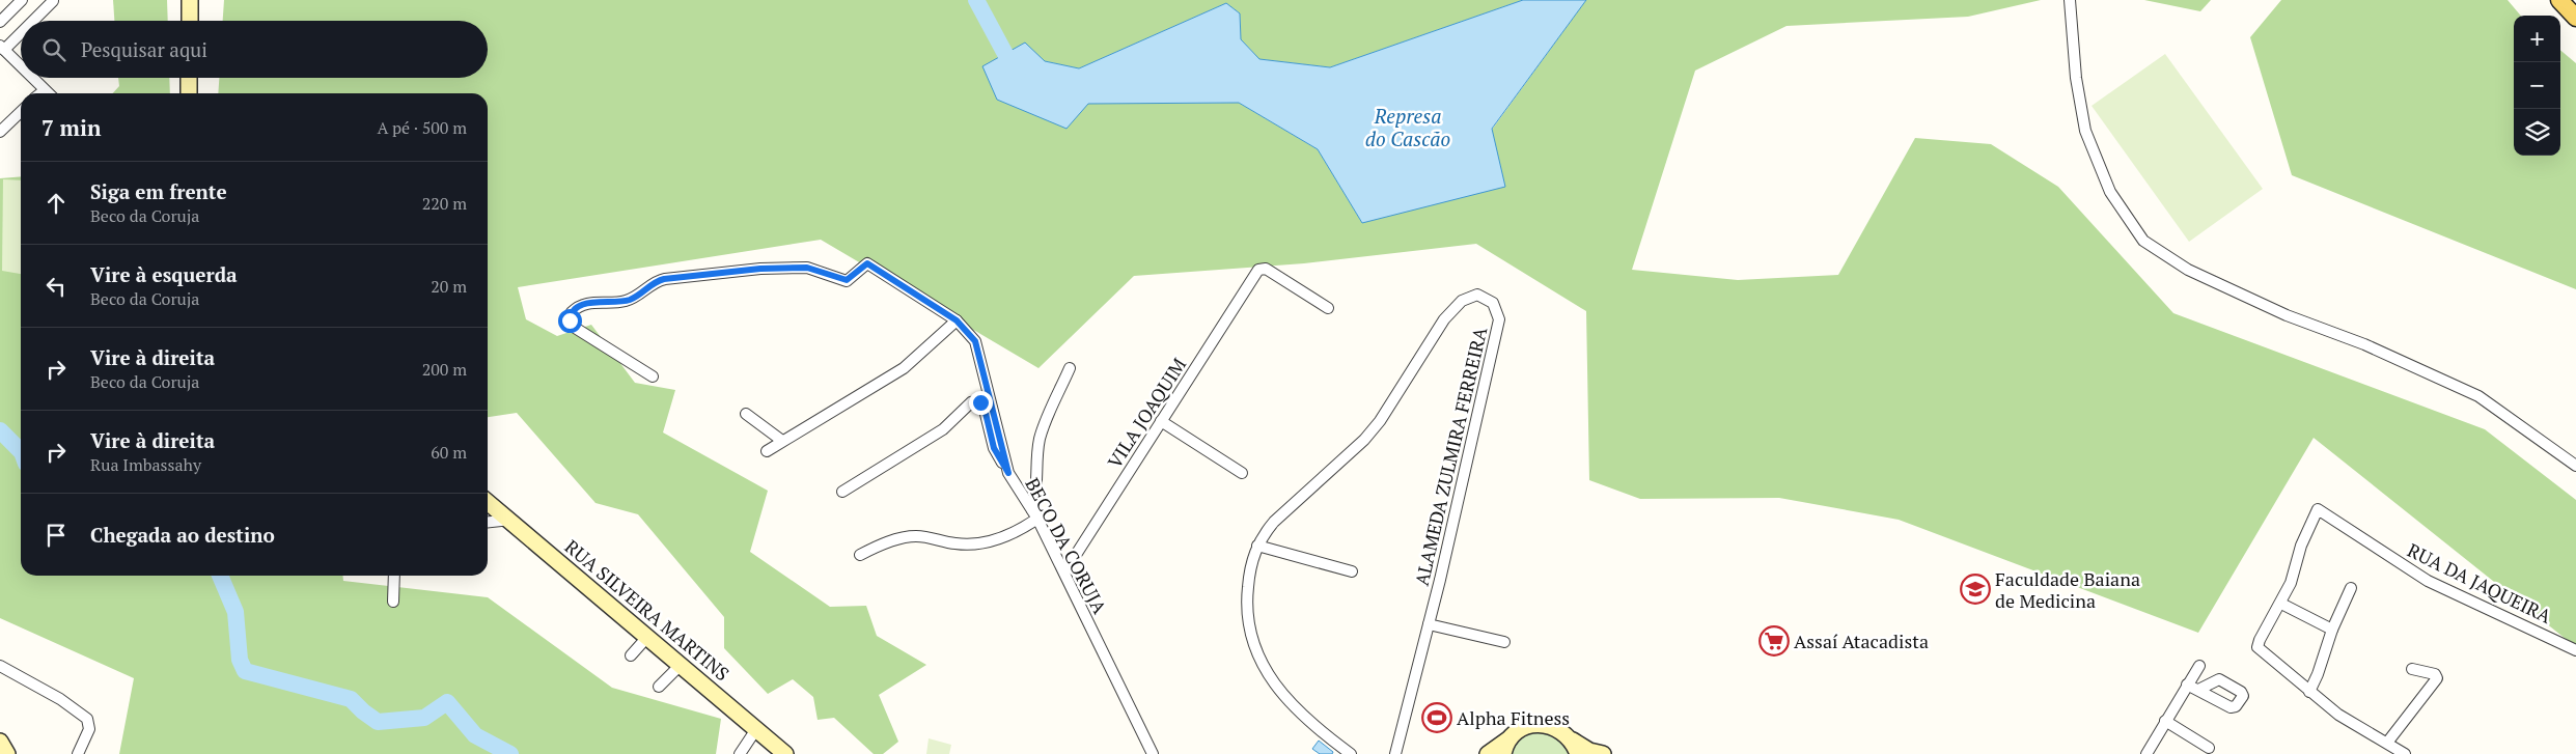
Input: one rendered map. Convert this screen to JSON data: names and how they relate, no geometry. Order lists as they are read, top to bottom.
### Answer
{
  "streets": {
    "main road": ["RUA SILVEIRA MARTINS"],
    "street": [
      "VILA JOAQUIM",
      "ALAMEDA ZULMIRA FERREIRA",
      "BECO DA CORUJA",
      "RUA DA JAQUEIRA"
    ]
  },
  "crossings": [
    ["VILA JOAQUIM", "BECO DA CORUJA"]
  ],
  "water": ["Represa do Cascão"],
  "places": {
    "school or university": ["Faculdade Baiana de Medicina"],
    "supermarket": ["Assaí Atacadista"],
    "sports": ["Alpha Fitness"]
  },
  "page": {
    "map_buttons": ["+", "−"],
    "search": "Pesquisar aqui",
    "heading": ["7 min", "A pé · 500 m"],
    "list": [
      ["Siga em frente", "Beco da Coruja", "220 m"],
      ["Vire à esquerda", "Beco da Coruja", "20 m"],
      ["Vire à direita", "Beco da Coruja", "200 m"],
      ["Vire à direita", "Rua Imbassahy", "60 m"],
      "Chegada ao destino"
    ]
  }
}
